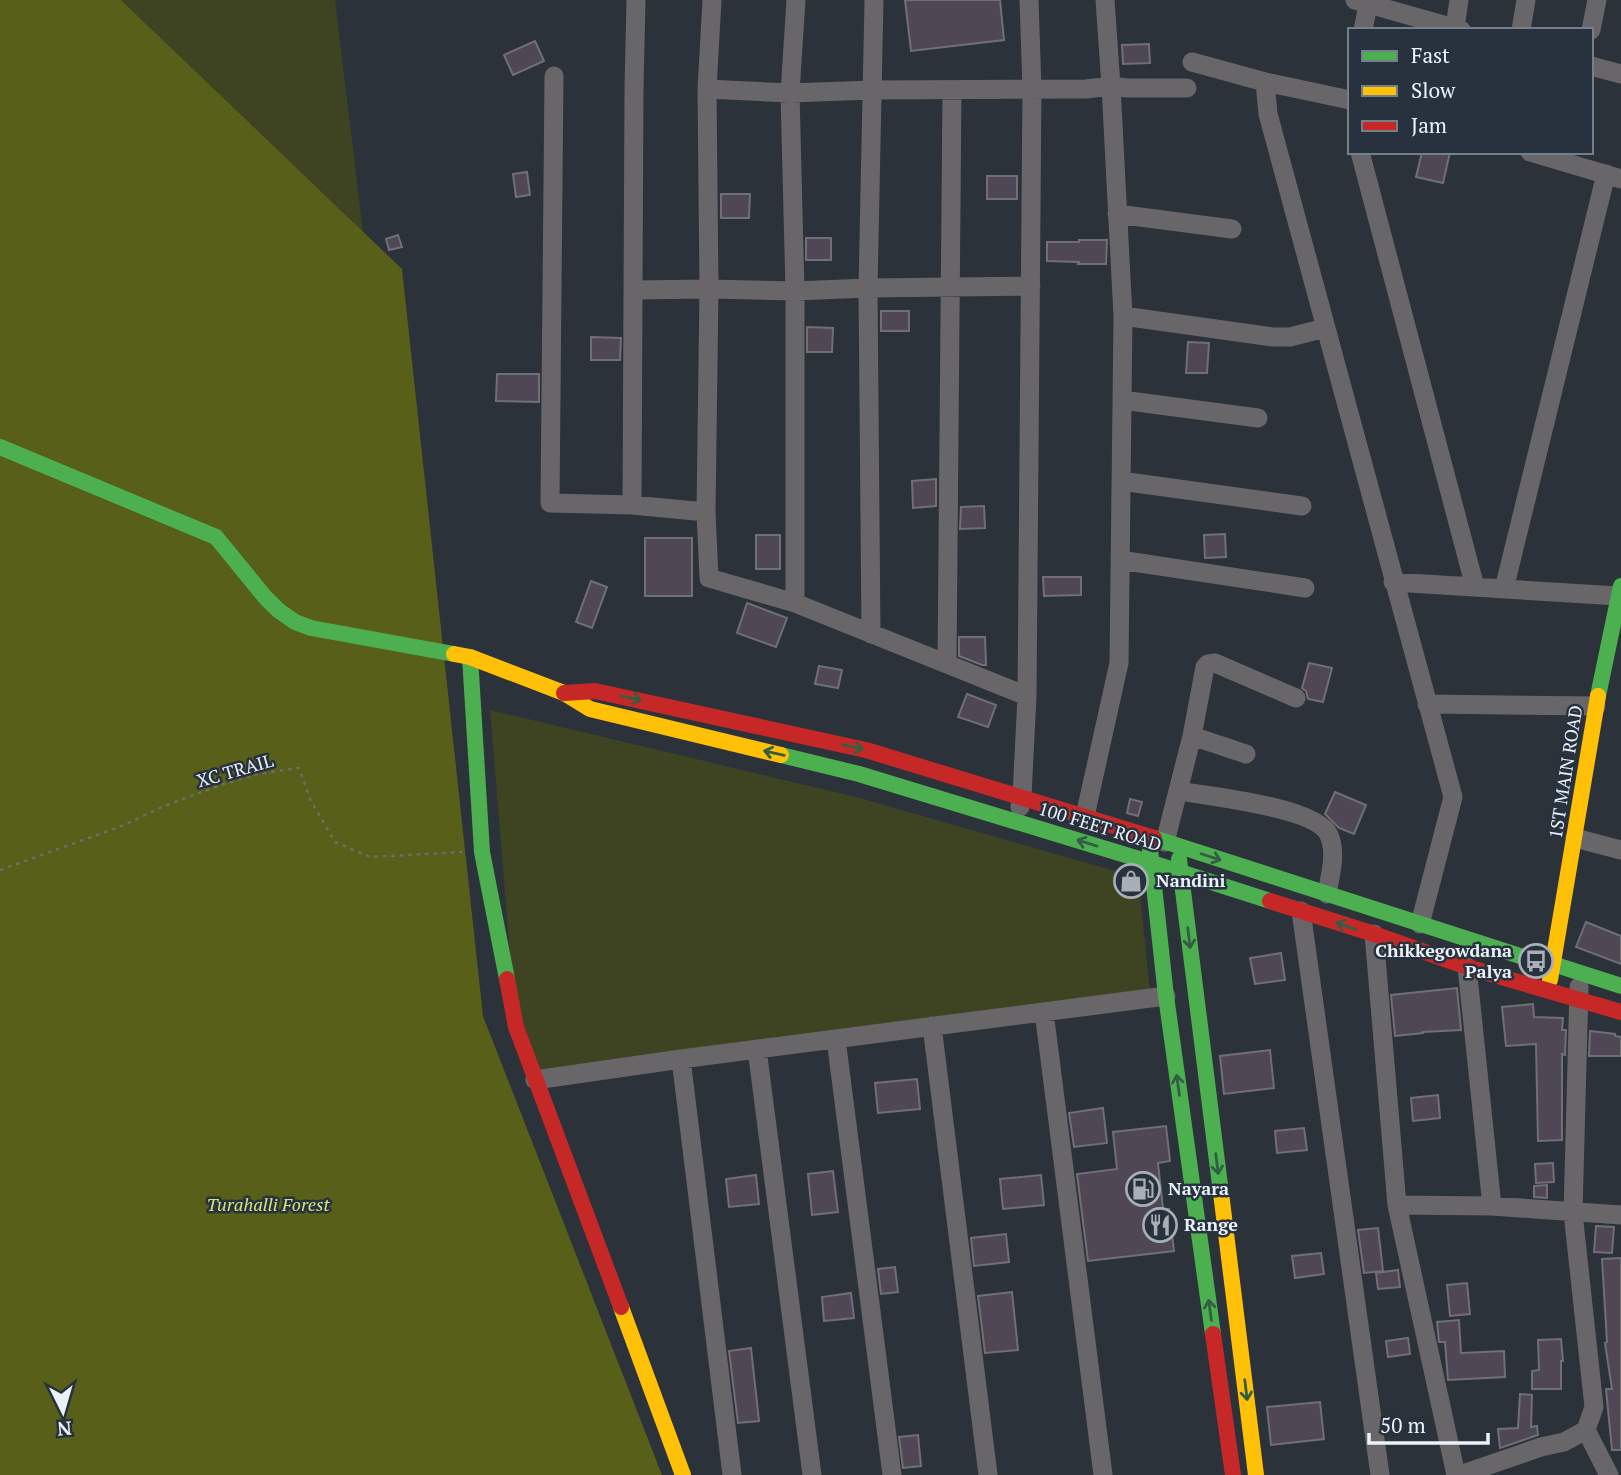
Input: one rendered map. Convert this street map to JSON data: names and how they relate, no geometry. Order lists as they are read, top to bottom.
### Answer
{
  "streets": {
    "main road": ["1ST MAIN ROAD", "100 FEET ROAD"],
    "path": ["XC TRAIL"]
  },
  "crossings": [
    ["1ST MAIN ROAD", "100 FEET ROAD"]
  ],
  "parks": ["Turahalli Forest"],
  "places": {
    "shop": ["Nandini"],
    "bus stop": ["Chikkegowdana Palya"],
    "fuel station": ["Nayara"],
    "restaurant": ["Range"]
  },
  "legend": ["Fast", "Slow", "Jam"],
  "scale_bar": "50 m",
  "north": "bottom"
}
